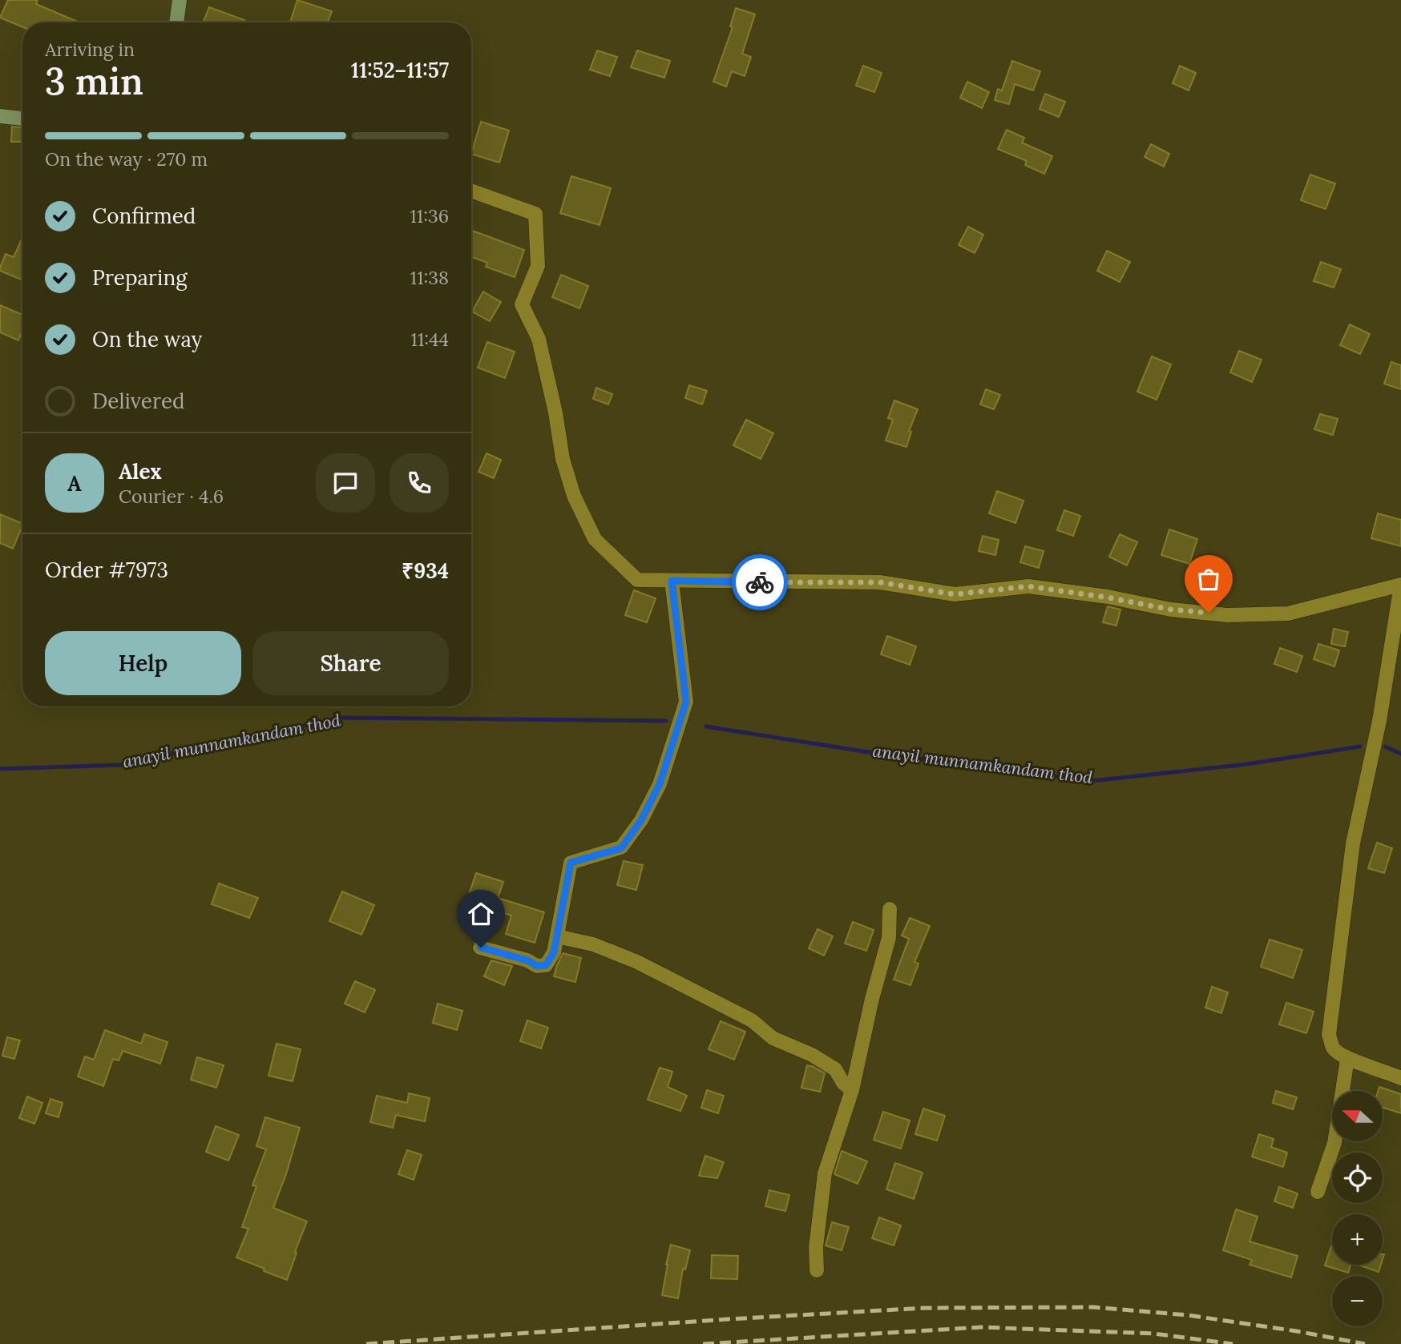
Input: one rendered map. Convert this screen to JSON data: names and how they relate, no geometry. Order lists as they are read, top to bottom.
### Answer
{
  "water": ["anayil munnamkandam thod"],
  "north": "left",
  "page": {
    "heading": ["3 min", "Arriving in", "11:52–11:57"],
    "panel": [
      "Alex",
      "Courier · 4.6",
      "Order #7973",
      "₹934"
    ],
    "bar": "On the way · 270 m",
    "list": [
      ["Confirmed", "11:36"],
      ["Preparing", "11:38"],
      ["On the way", "11:44"],
      "Delivered"
    ],
    "round": "A",
    "buttons": ["Help", "Share"],
    "map_buttons": ["+", "−"]
  }
}
